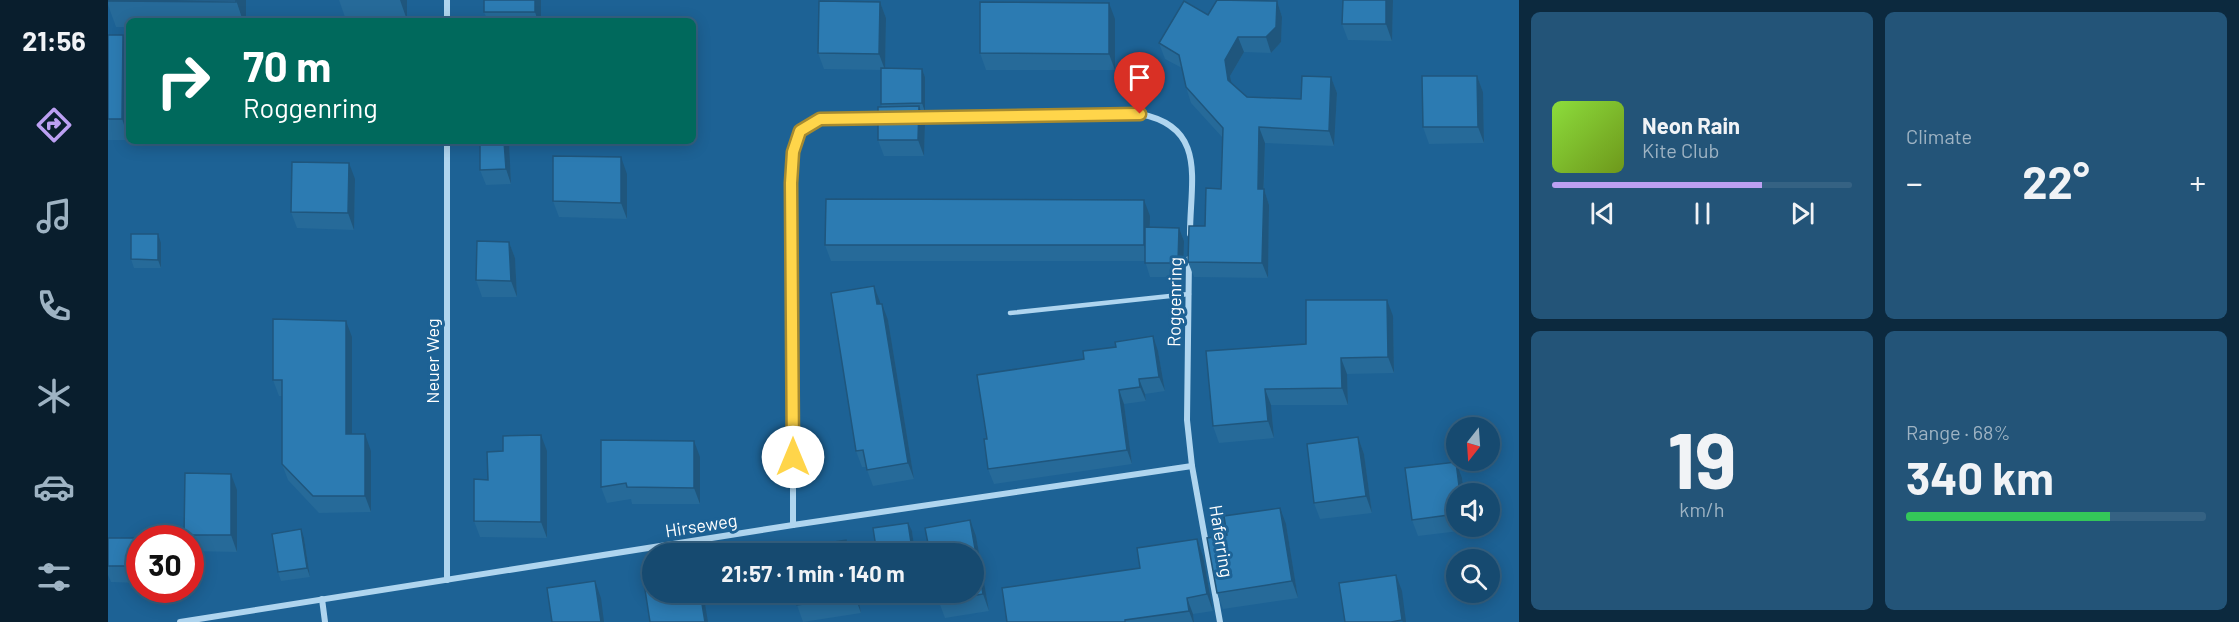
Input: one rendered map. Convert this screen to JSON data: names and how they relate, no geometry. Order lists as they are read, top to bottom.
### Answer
{
  "streets": {
    "street": [
      "Roggenring",
      "Neuer Weg",
      "Hirseweg",
      "Haferring"
    ]
  },
  "crossings": [
    ["Roggenring", "Hirseweg"],
    ["Roggenring", "Haferring"],
    ["Neuer Weg", "Hirseweg"],
    ["Hirseweg", "Haferring"]
  ],
  "north": "bottom",
  "page": {
    "tabs": "21:56",
    "tile": [
      "Climate",
      ["19", "km/h"],
      ["Range · 68%", "340 km"]
    ],
    "turn": ["70 m", "Roggenring"],
    "song": ["Neon Rain", "Kite Club"],
    "heat": ["−", "22°", "+"],
    "limit": "30",
    "trip": "21:57 · 1 min · 140 m"
  }
}
